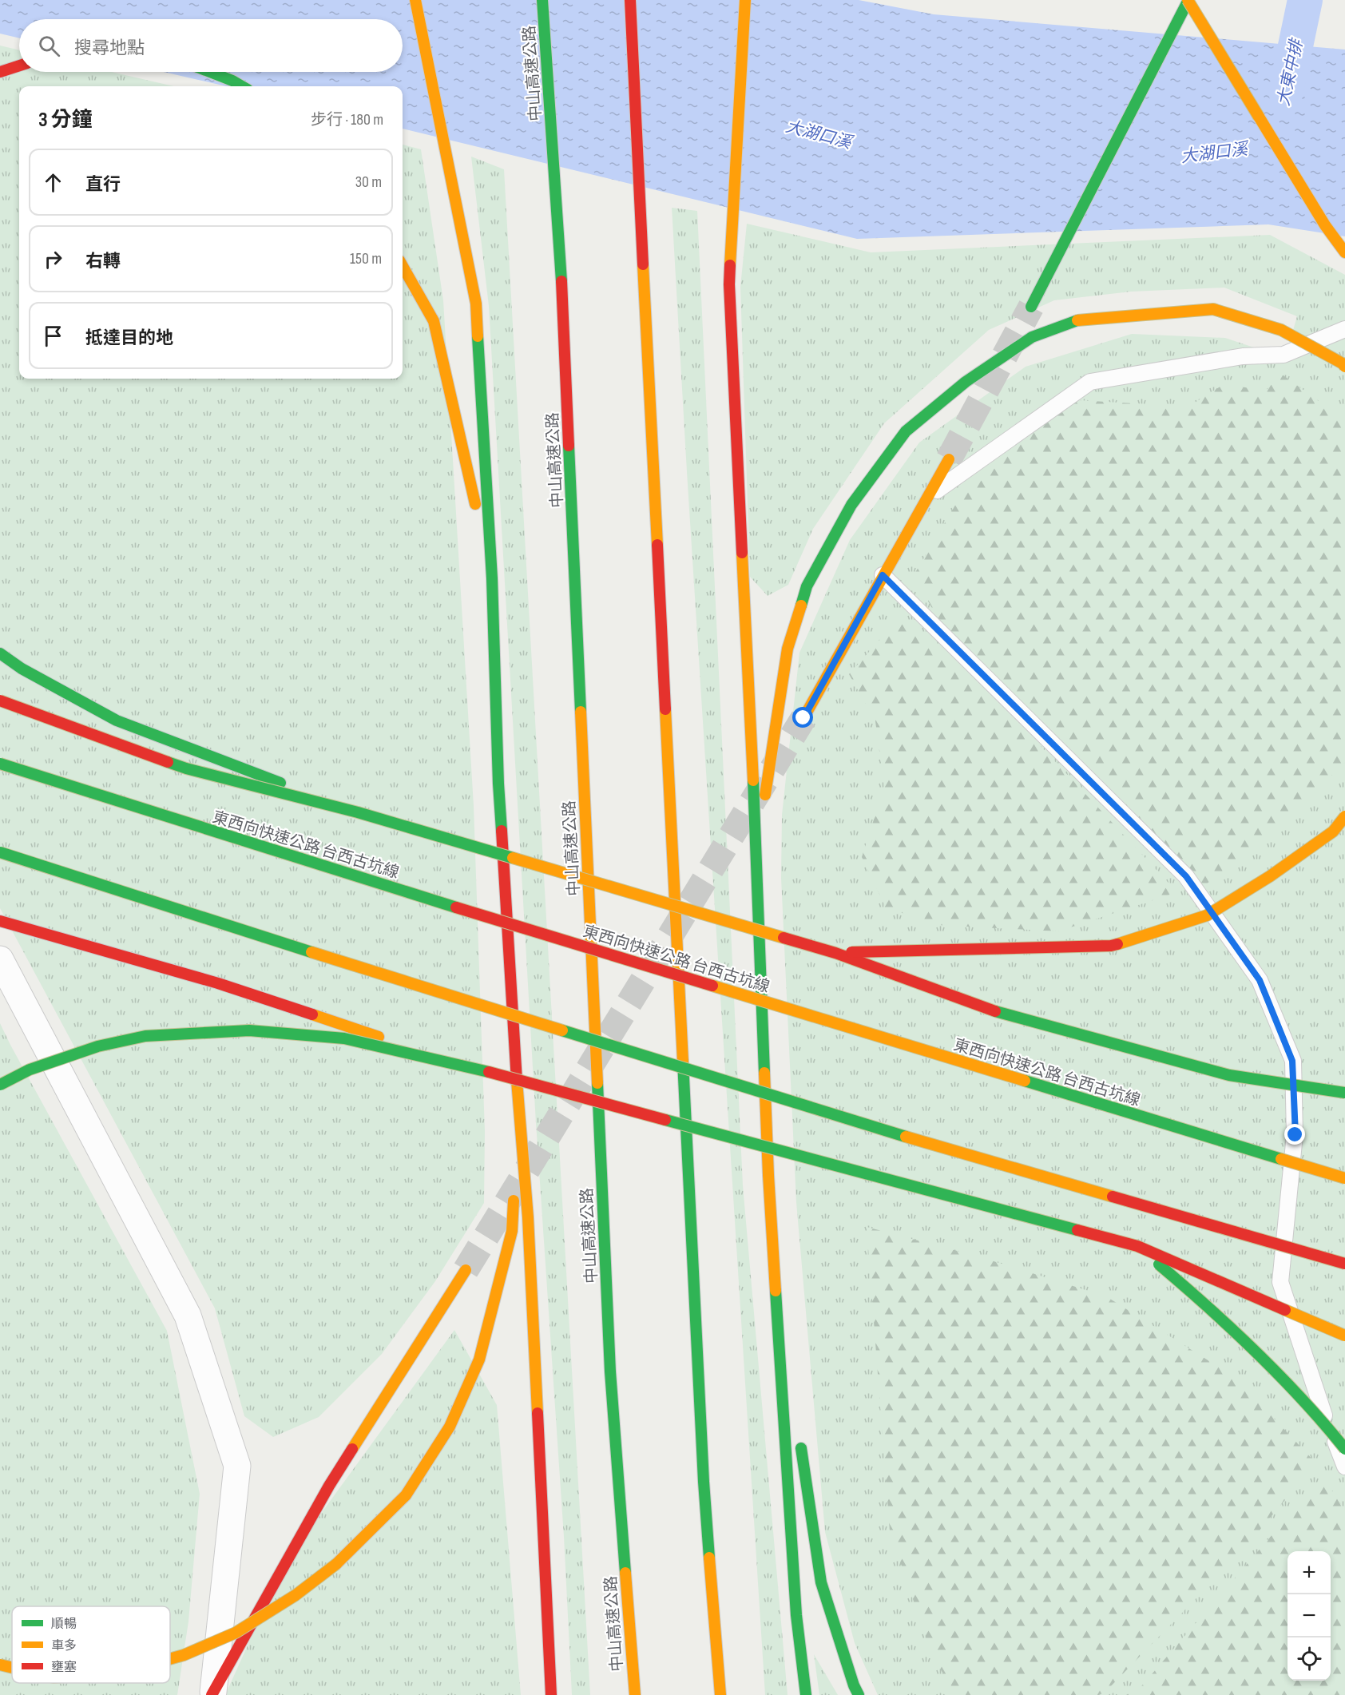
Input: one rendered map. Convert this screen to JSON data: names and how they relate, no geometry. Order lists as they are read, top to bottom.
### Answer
{
  "streets": {
    "main road": ["中山高速公路", "東西向快速公路 台西古坑線"]
  },
  "water": ["大東中排", "大湖口溪"],
  "legend": ["順暢", "車多", "壅塞"],
  "page": {
    "search": "搜尋地點",
    "heading": ["3 分鐘", "步行 · 180 m"],
    "list": [
      ["直行", "30 m"],
      ["右轉", "150 m"],
      "抵達目的地"
    ],
    "map_buttons": ["+", "−"]
  }
}
